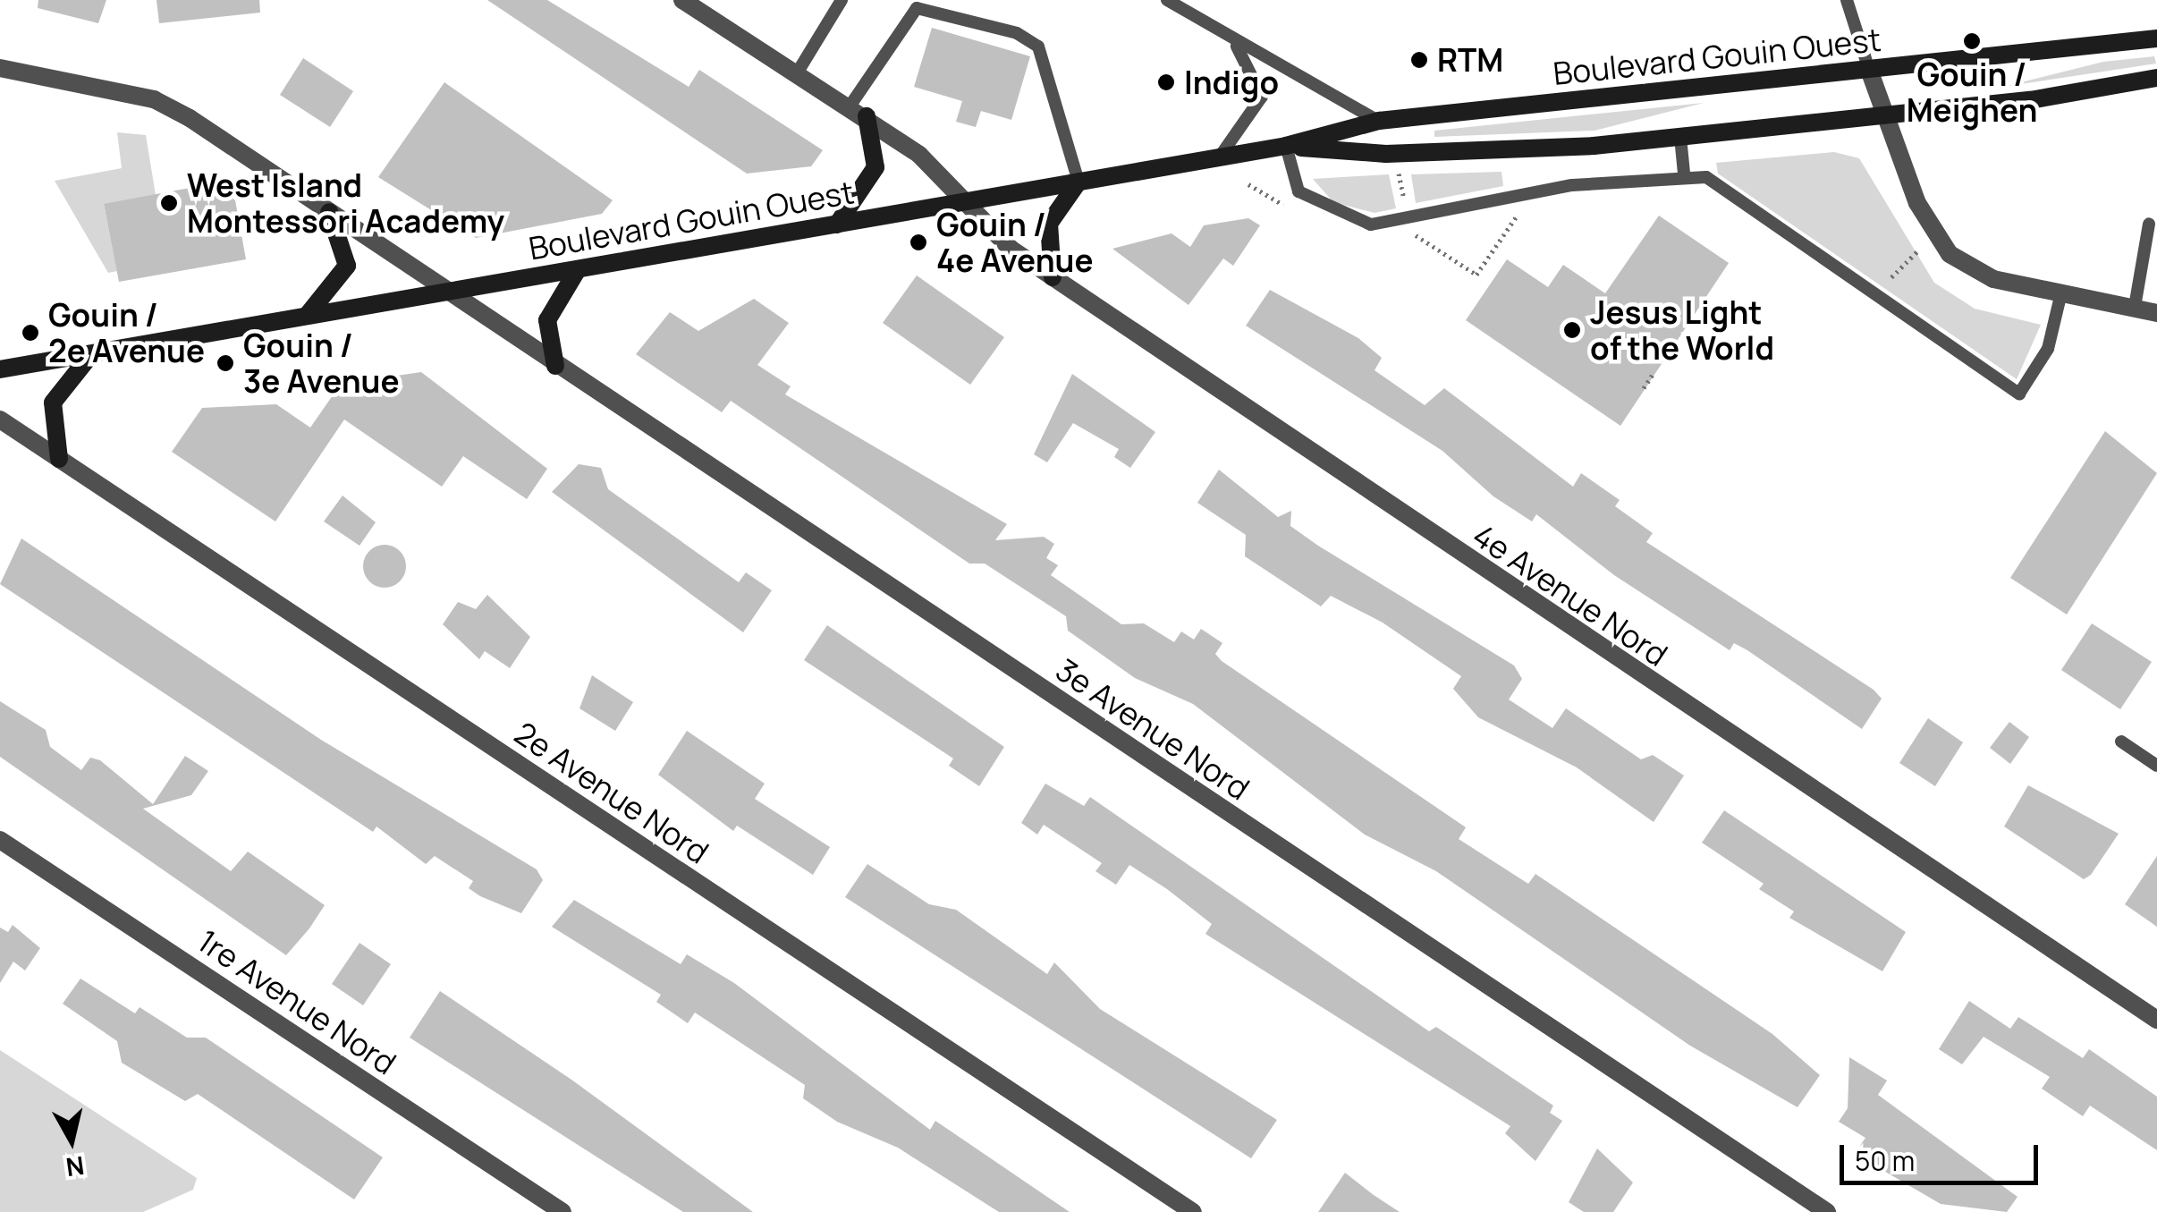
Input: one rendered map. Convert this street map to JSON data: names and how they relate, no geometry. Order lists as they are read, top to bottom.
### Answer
{
  "streets": {
    "main road": ["Boulevard Gouin Ouest"],
    "street": [
      "4e Avenue Nord",
      "3e Avenue Nord",
      "2e Avenue Nord",
      "1re Avenue Nord"
    ]
  },
  "crossings": [
    ["Boulevard Gouin Ouest", "4e Avenue Nord"],
    ["Boulevard Gouin Ouest", "3e Avenue Nord"]
  ],
  "places": [
    "Gouin / Meighen",
    "RTM",
    "Indigo",
    "West Island Montessori Academy",
    "Gouin / 4e Avenue",
    "Jesus Light of the World",
    "Gouin / 2e Avenue",
    "Gouin / 3e Avenue"
  ],
  "scale_bar": "50 m",
  "north": "bottom"
}
